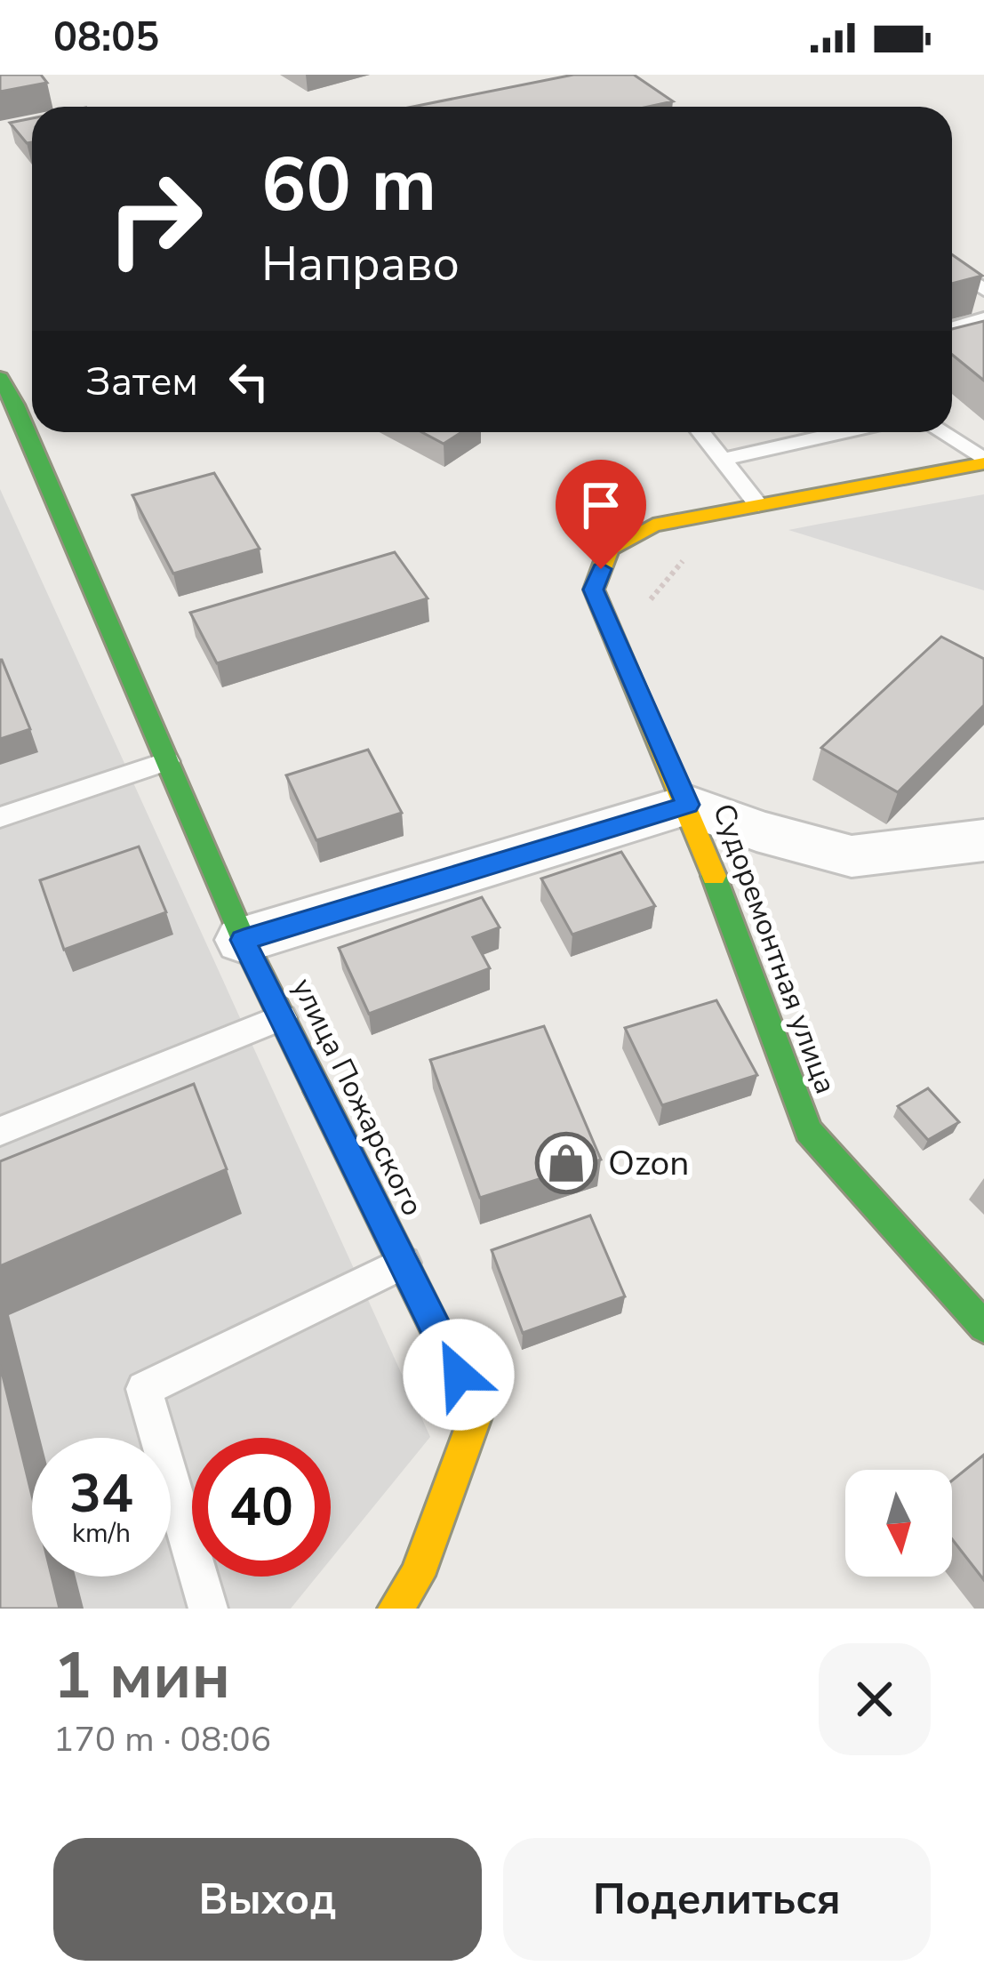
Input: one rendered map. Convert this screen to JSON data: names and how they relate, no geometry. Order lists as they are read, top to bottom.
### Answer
{
  "streets": {
    "street": ["Судоремонтная улица", "улица Пожарского"]
  },
  "places": {
    "shop": ["Ozon"]
  },
  "north": "bottom",
  "page": {
    "status": "08:05",
    "turn": ["60 m", "Направо"],
    "then": "Затем",
    "speed": "34 km/h",
    "limit": "40",
    "heading": ["1 мин", "170 m · 08:06"],
    "buttons": ["Выход", "Поделиться"]
  }
}
